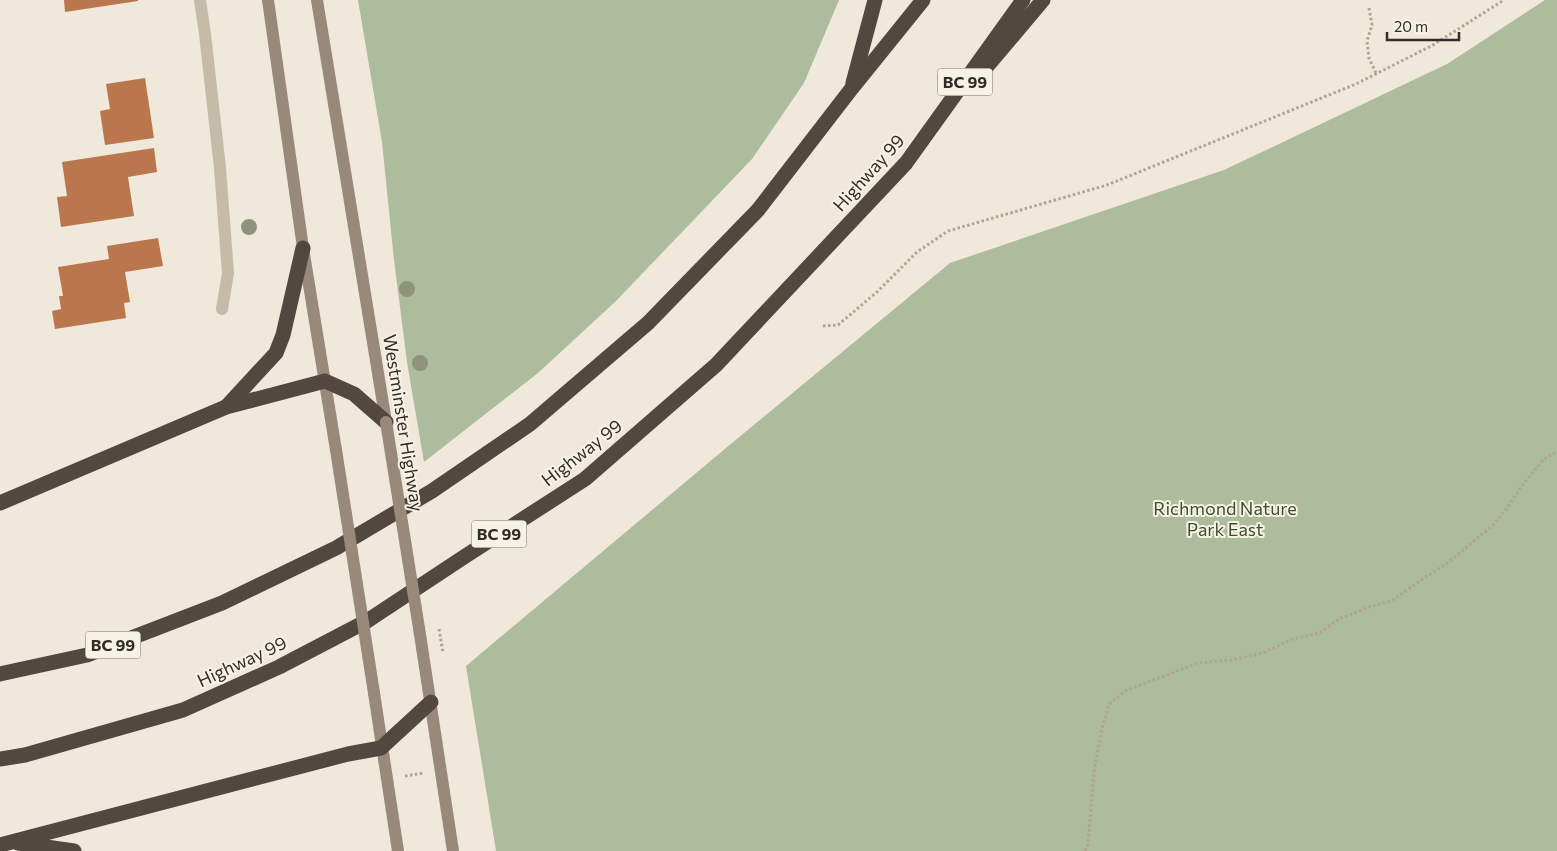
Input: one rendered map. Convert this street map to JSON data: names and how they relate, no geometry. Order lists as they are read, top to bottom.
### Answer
{
  "streets": {
    "highway": ["BC 99", "Highway 99"],
    "main road": ["Westminster Highway"]
  },
  "parks": ["Richmond Nature Park East"],
  "scale_bar": "20 m"
}
